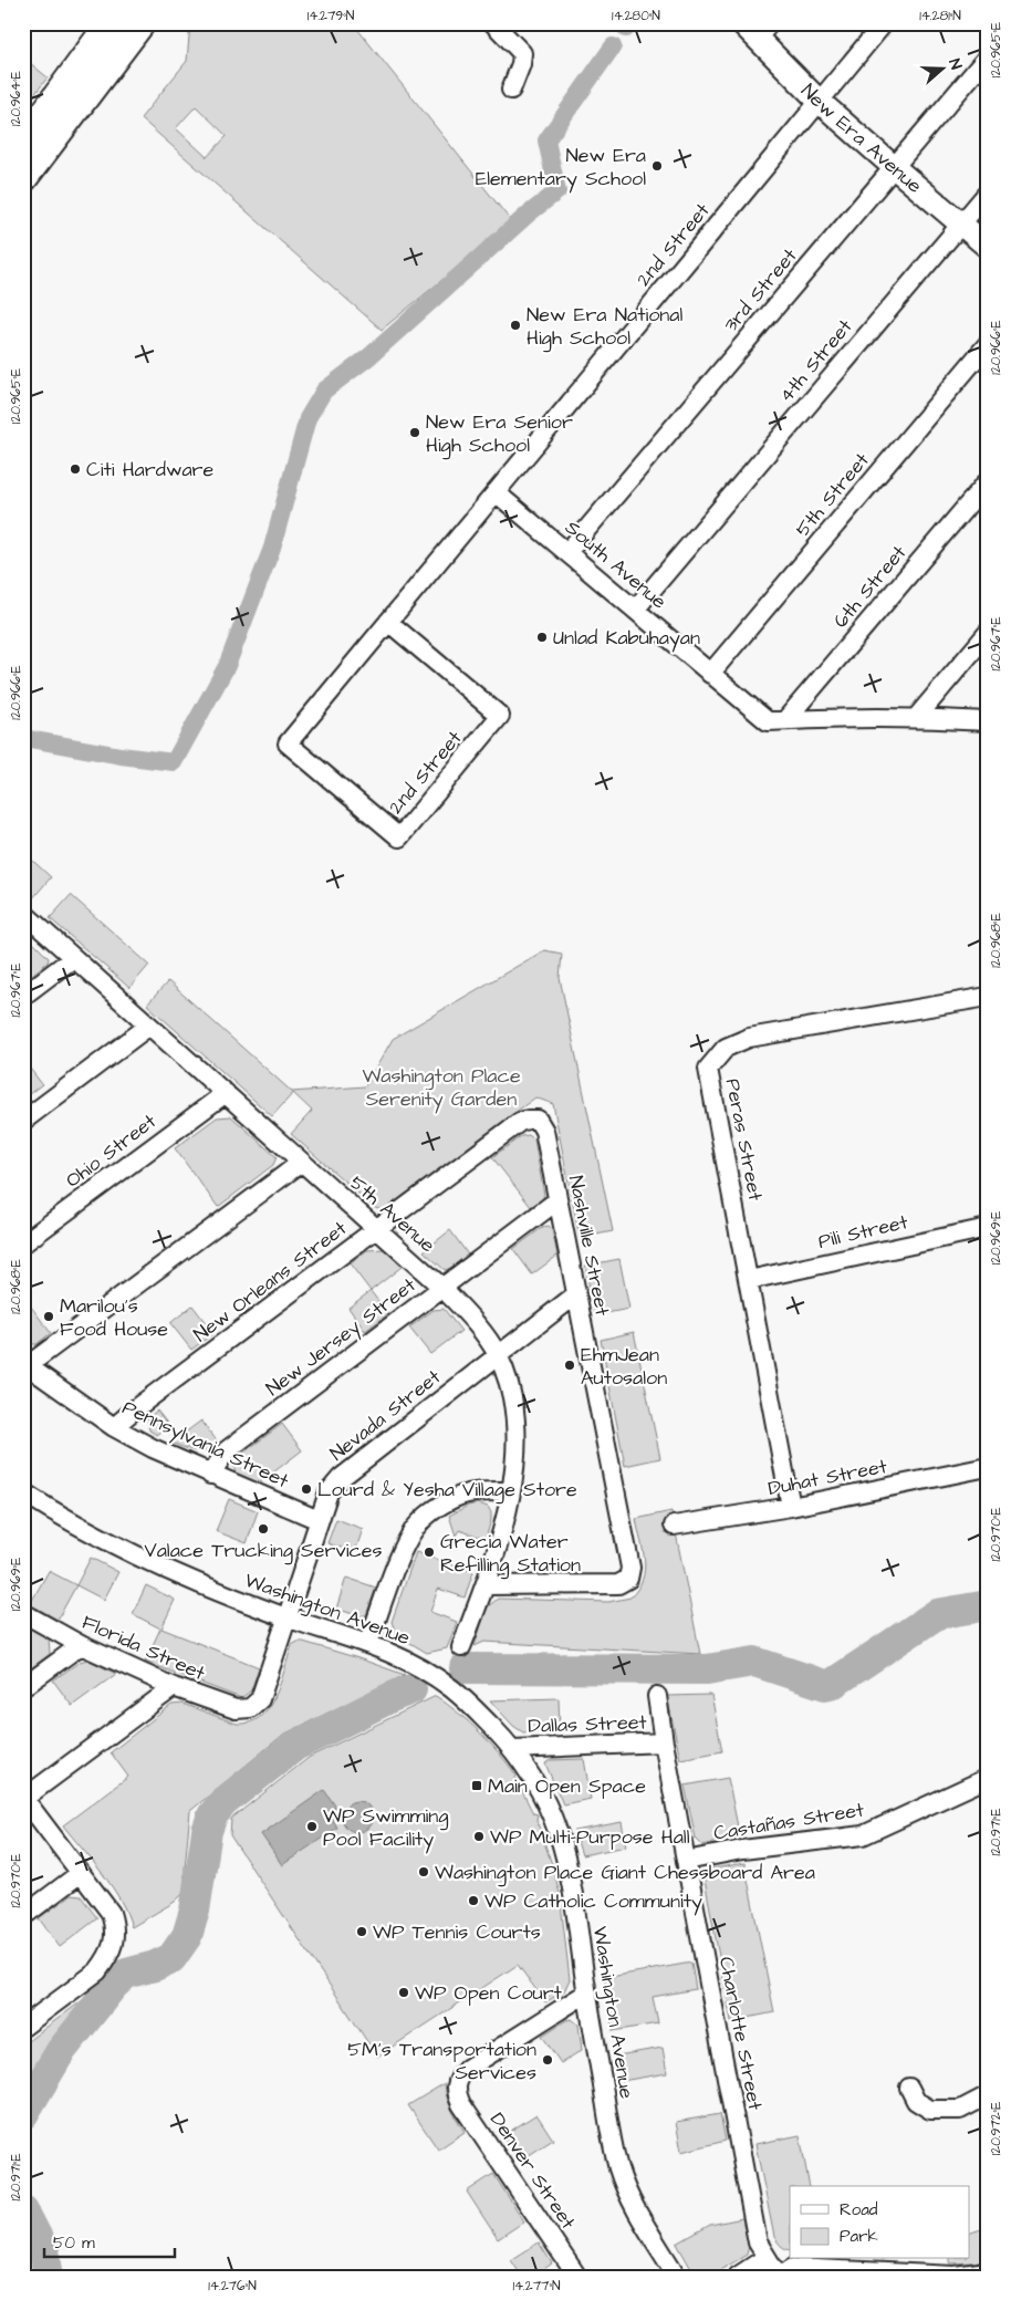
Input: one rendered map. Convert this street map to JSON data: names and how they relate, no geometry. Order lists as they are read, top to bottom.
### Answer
{
  "streets": {
    "street": [
      "New Era Avenue",
      "2nd Street",
      "3rd Street",
      "4th Street",
      "5th Street",
      "South Avenue",
      "6th Street",
      "Peras Street",
      "Ohio Street",
      "5th Avenue",
      "Pili Street",
      "Nashville Street",
      "New Orleans Street",
      "New Jersey Street",
      "Nevada Street",
      "Pennsylvania Street",
      "Duhat Street",
      "Washington Avenue",
      "Florida Street",
      "Dallas Street",
      "Castañas Street",
      "Charlotte Street",
      "Denver Street"
    ]
  },
  "crossings": [
    ["New Era Avenue", "2nd Street"],
    ["New Era Avenue", "3rd Street"],
    ["New Era Avenue", "4th Street"],
    ["2nd Street", "South Avenue"],
    ["3rd Street", "South Avenue"],
    ["4th Street", "South Avenue"],
    ["5th Street", "South Avenue"],
    ["South Avenue", "6th Street"],
    ["Peras Street", "Pili Street"],
    ["Peras Street", "Duhat Street"],
    ["Ohio Street", "5th Avenue"],
    ["5th Avenue", "Nashville Street"],
    ["5th Avenue", "New Orleans Street"],
    ["5th Avenue", "New Jersey Street"],
    ["5th Avenue", "Nevada Street"],
    ["Nashville Street", "New Orleans Street"],
    ["Nashville Street", "New Jersey Street"],
    ["Nashville Street", "Nevada Street"],
    ["New Orleans Street", "Pennsylvania Street"],
    ["New Jersey Street", "Pennsylvania Street"],
    ["Nevada Street", "Pennsylvania Street"],
    ["Nevada Street", "Washington Avenue"],
    ["Nevada Street", "Florida Street"],
    ["Washington Avenue", "Dallas Street"],
    ["Washington Avenue", "Denver Street"],
    ["Dallas Street", "Charlotte Street"],
    ["Castañas Street", "Charlotte Street"]
  ],
  "parks": ["Washington Place Serenity Garden"],
  "places": {
    "other": [
      "New Era Elementary School",
      "New Era National High School",
      "New Era Senior High School",
      "Citi Hardware",
      "Unlad Kabuhayan",
      "Marilou's Food House",
      "EhmJean Autosalon",
      "Lourd & Yesha Village Store",
      "Valace Trucking Services",
      "Grecia Water Refilling Station",
      "WP Swimming Pool Facility",
      "WP Multi-Purpose Hall",
      "Washington Place Giant Chessboard Area",
      "WP Catholic Community",
      "WP Tennis Courts",
      "WP Open Court",
      "5M's Transportation Services"
    ],
    "transit": ["Main Open Space"]
  },
  "legend": ["Road", "Park"],
  "scale_bar": "50 m",
  "north": "right",
  "coordinates": [
    "14.279°N",
    "14.280°N",
    "14.281°N",
    "120.965°E",
    "120.964°E",
    "120.966°E",
    "120.967°E",
    "120.968°E",
    "120.969°E",
    "120.970°E",
    "120.971°E",
    "120.972°E",
    "14.276°N",
    "14.277°N"
  ]
}
